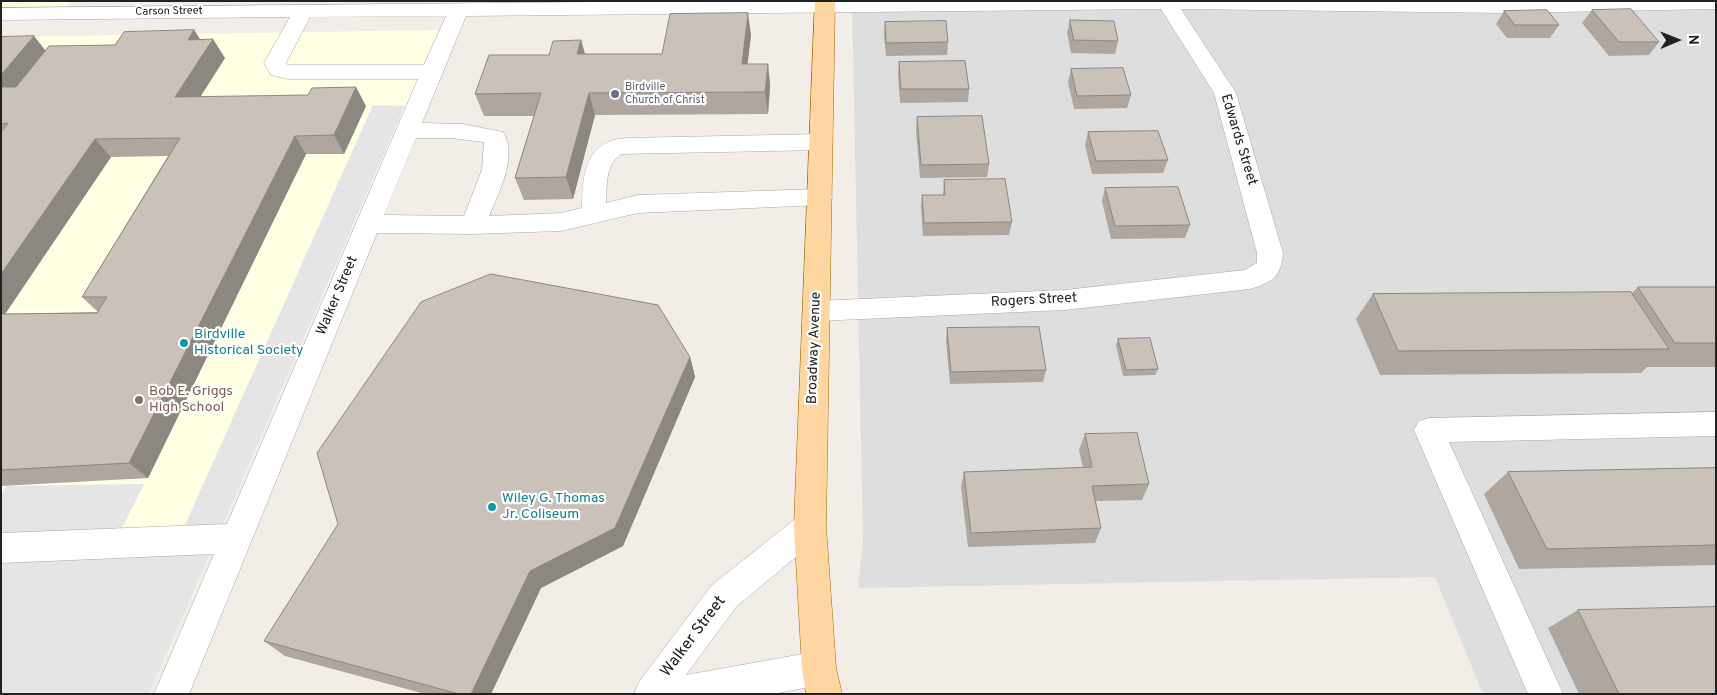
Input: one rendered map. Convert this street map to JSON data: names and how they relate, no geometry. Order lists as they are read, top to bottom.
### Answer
{
  "streets": {
    "main road": ["Broadway Avenue"],
    "street": [
      "Carson Street",
      "Edwards Street",
      "Walker Street",
      "Rogers Street"
    ]
  },
  "crossings": [
    ["Carson Street", "Edwards Street"],
    ["Carson Street", "Walker Street"],
    ["Carson Street", "Broadway Avenue"],
    ["Edwards Street", "Rogers Street"],
    ["Walker Street", "Broadway Avenue"],
    ["Rogers Street", "Broadway Avenue"]
  ],
  "places": [
    "Birdville Church of Christ",
    "Birdville Historical Society",
    "Bob E. Griggs High School",
    "Wiley G. Thomas Jr. Coliseum"
  ],
  "north": "right"
}
